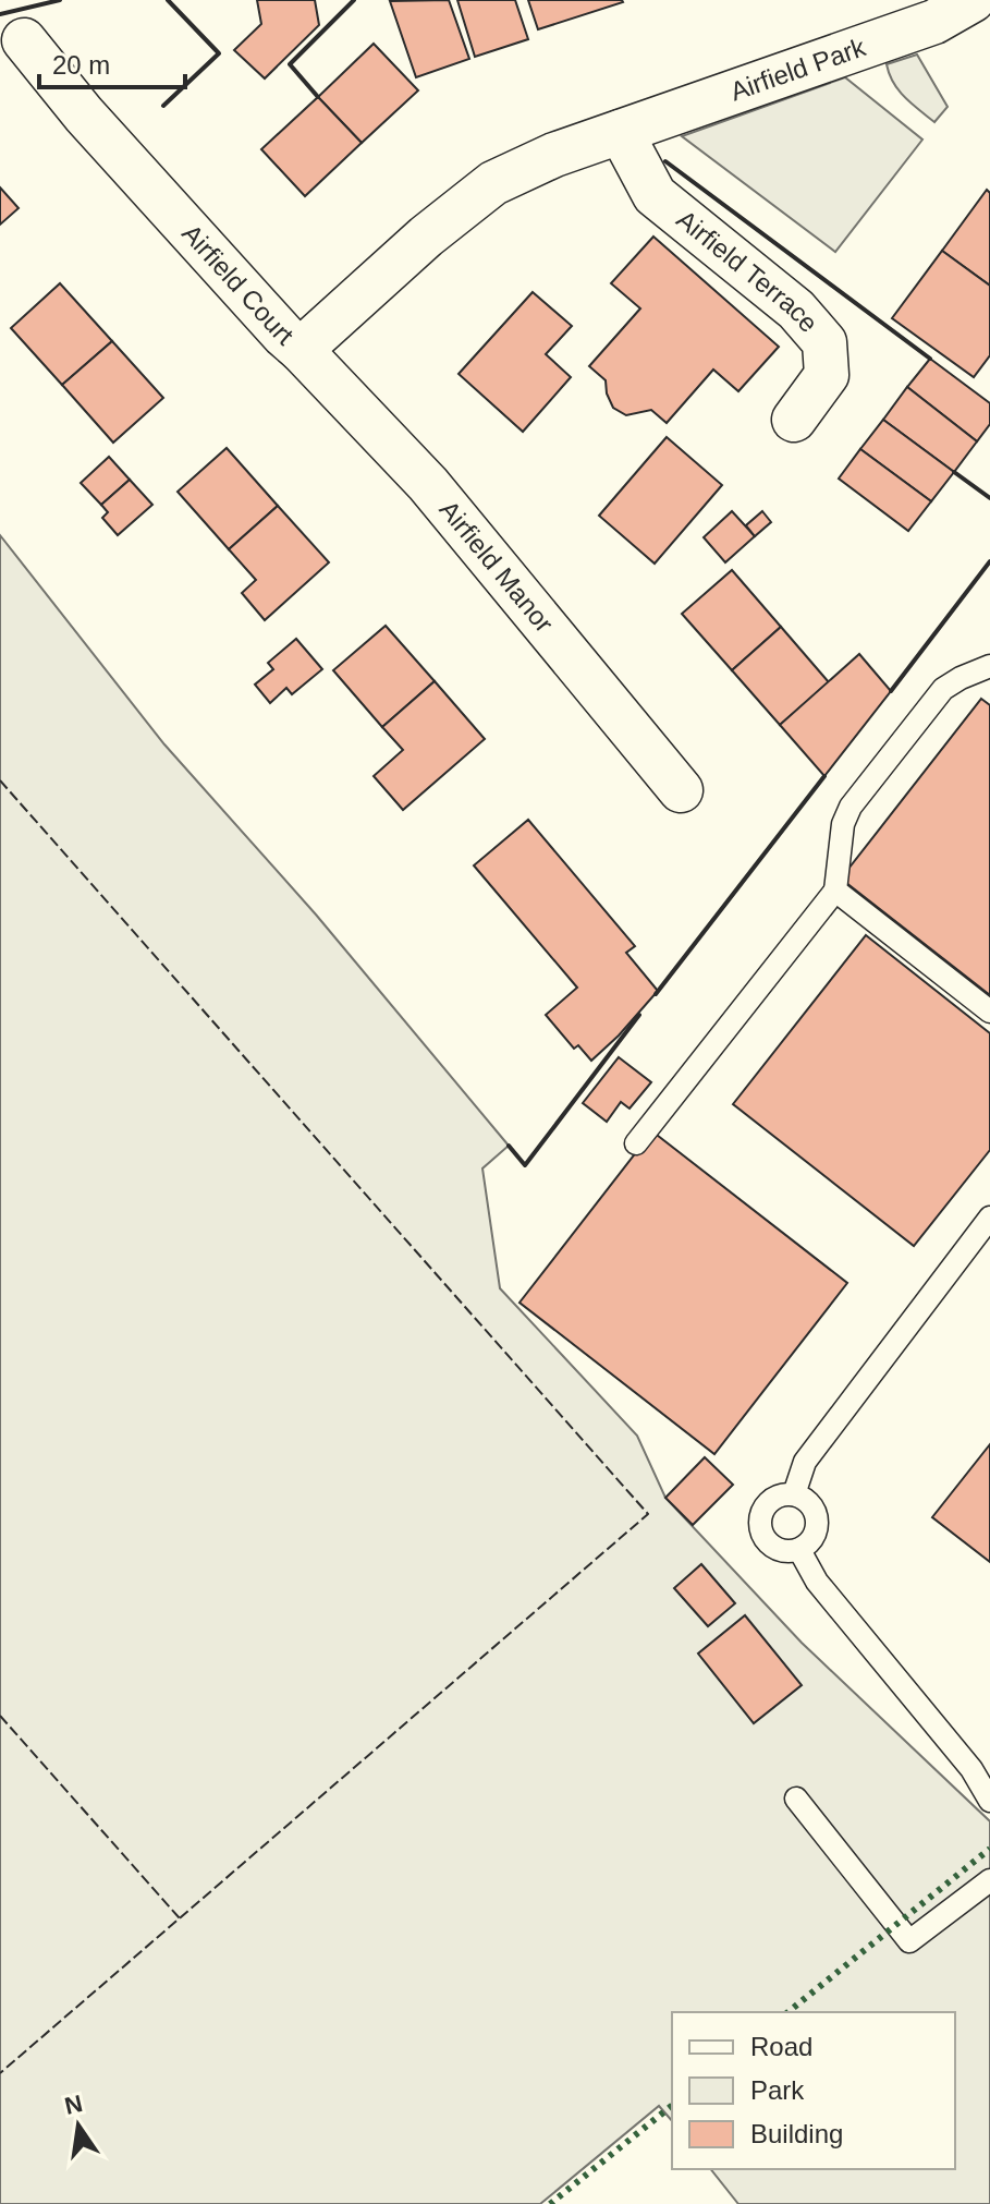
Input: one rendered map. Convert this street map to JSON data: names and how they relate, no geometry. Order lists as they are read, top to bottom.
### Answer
{
  "streets": {
    "street": [
      "Airfield Park",
      "Airfield Terrace",
      "Airfield Court",
      "Airfield Manor"
    ]
  },
  "crossings": [
    ["Airfield Park", "Airfield Terrace"],
    ["Airfield Park", "Airfield Court"],
    ["Airfield Terrace", "Airfield Court"],
    ["Airfield Court", "Airfield Manor"]
  ],
  "legend": ["Road", "Park", "Building"],
  "scale_bar": "20 m",
  "north": "top"
}
